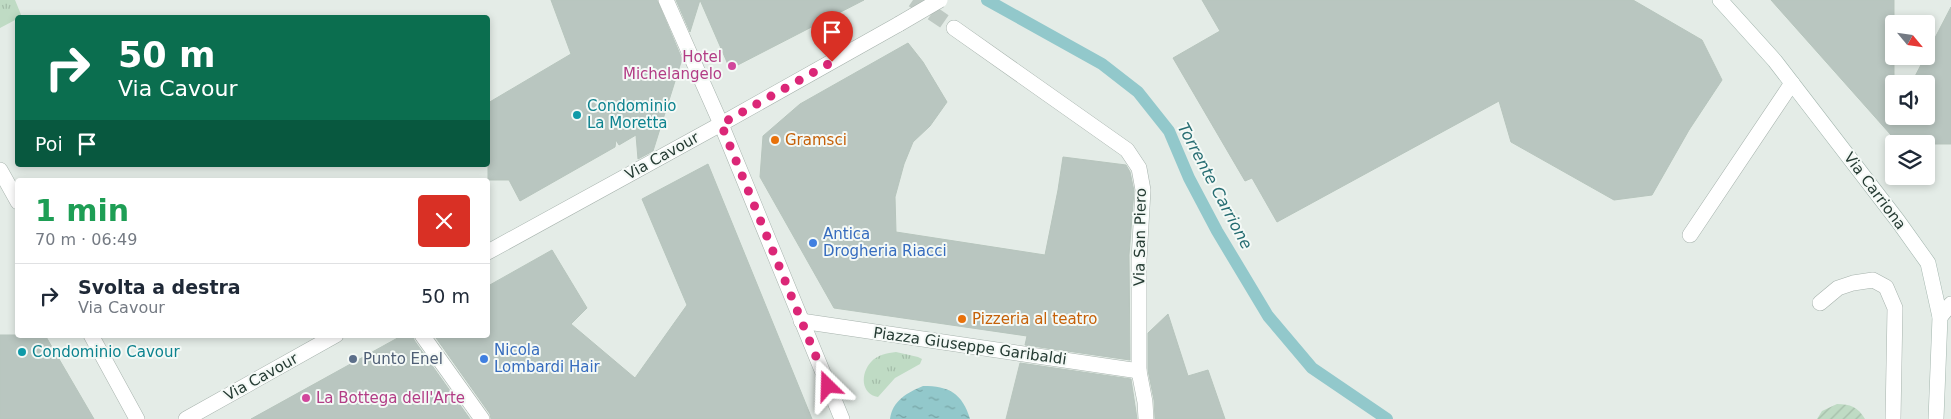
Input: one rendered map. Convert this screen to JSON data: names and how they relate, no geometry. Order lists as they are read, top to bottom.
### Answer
{
  "streets": {
    "street": [
      "Via Cavour",
      "Via Carriona",
      "Via San Piero",
      "Piazza Giuseppe Garibaldi"
    ]
  },
  "crossings": [
    ["Via San Piero", "Piazza Giuseppe Garibaldi"]
  ],
  "water": ["Torrente Carrione"],
  "places": [
    "Hotel Michelangelo",
    "Condominio La Moretta",
    "Gramsci",
    "Antica Drogheria Riacci",
    "Pizzeria al teatro",
    "Condominio Cavour",
    "Punto Enel",
    "Nicola Lombardi Hair",
    "La Bottega dell'Arte"
  ],
  "north": "bottom right",
  "page": {
    "turn": ["50 m", "Via Cavour"],
    "then": "Poi",
    "heading": ["1 min", "70 m · 06:49"],
    "list": [
      {
        "name": "Svolta a destra",
        "note": "Via Cavour",
        "value": "50 m"
      }
    ]
  }
}
